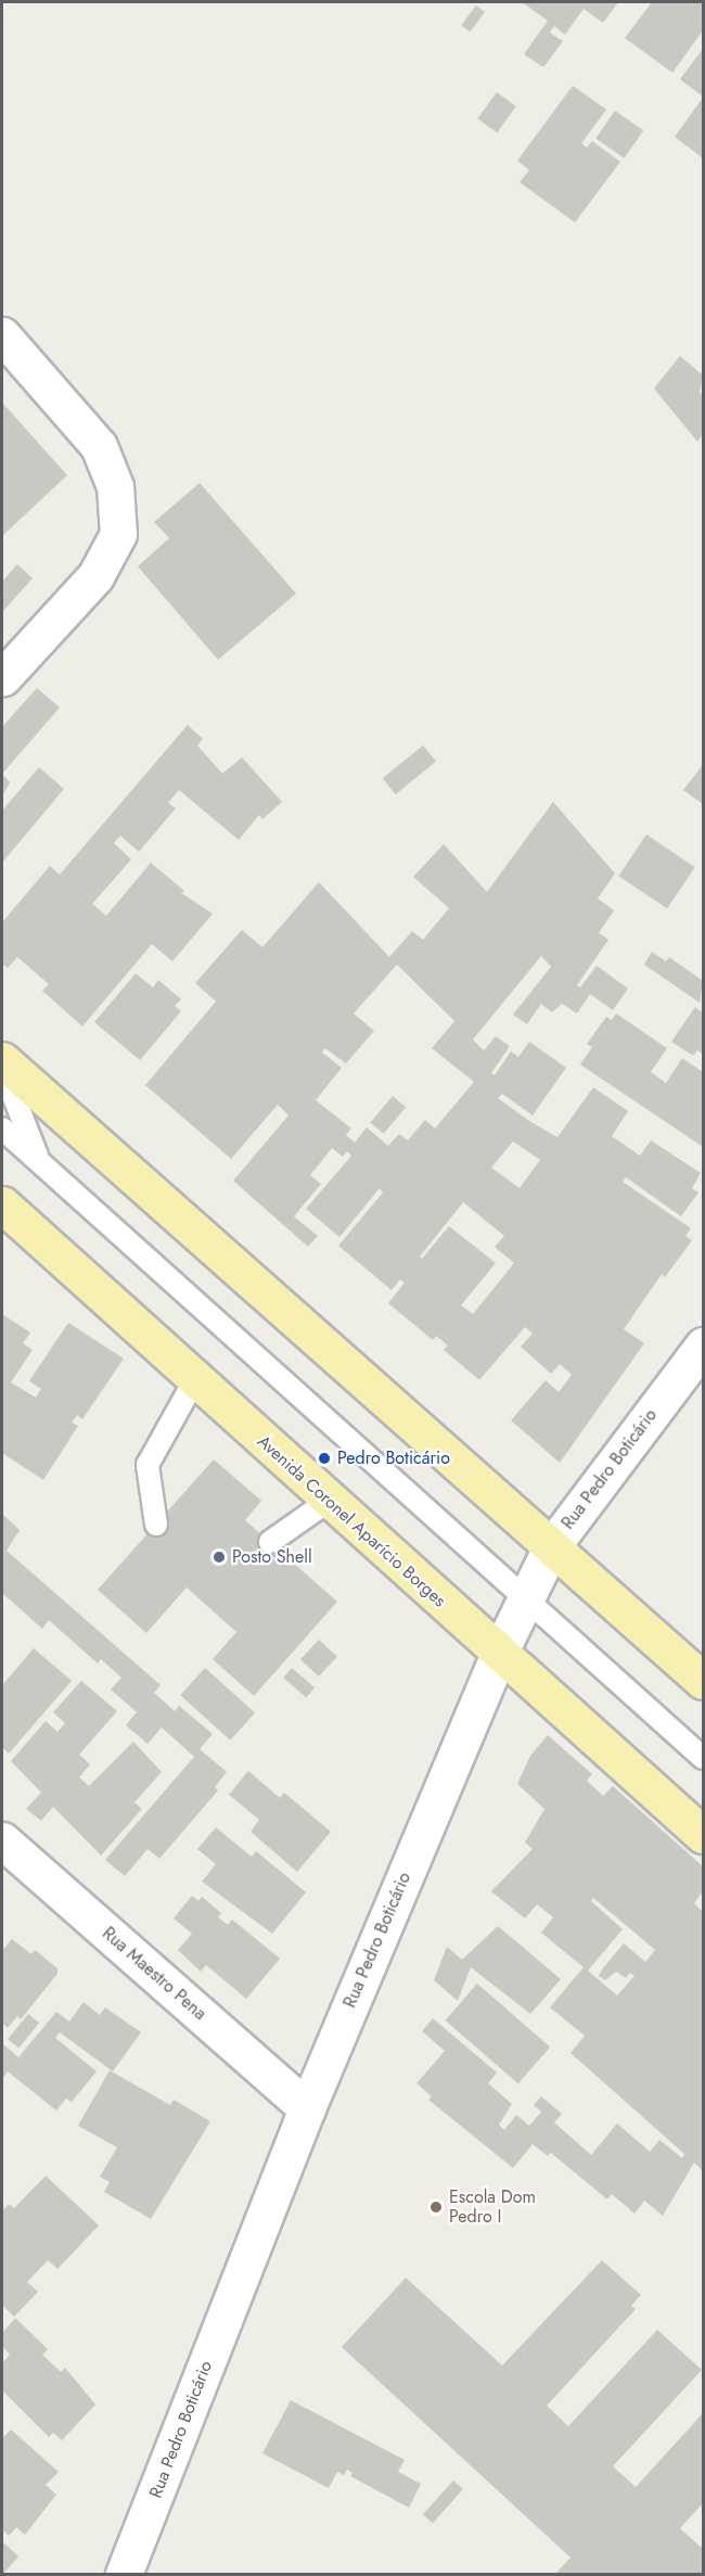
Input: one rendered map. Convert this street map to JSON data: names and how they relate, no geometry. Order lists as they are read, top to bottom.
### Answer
{
  "streets": {
    "main road": ["Avenida Coronel Aparício Borges"],
    "street": ["Rua Pedro Boticário", "Rua Maestro Pena"]
  },
  "crossings": [
    ["Rua Pedro Boticário", "Avenida Coronel Aparício Borges"],
    ["Rua Pedro Boticário", "Rua Maestro Pena"]
  ],
  "places": ["Pedro Boticário", "Posto Shell", "Escola Dom Pedro I"]
}
